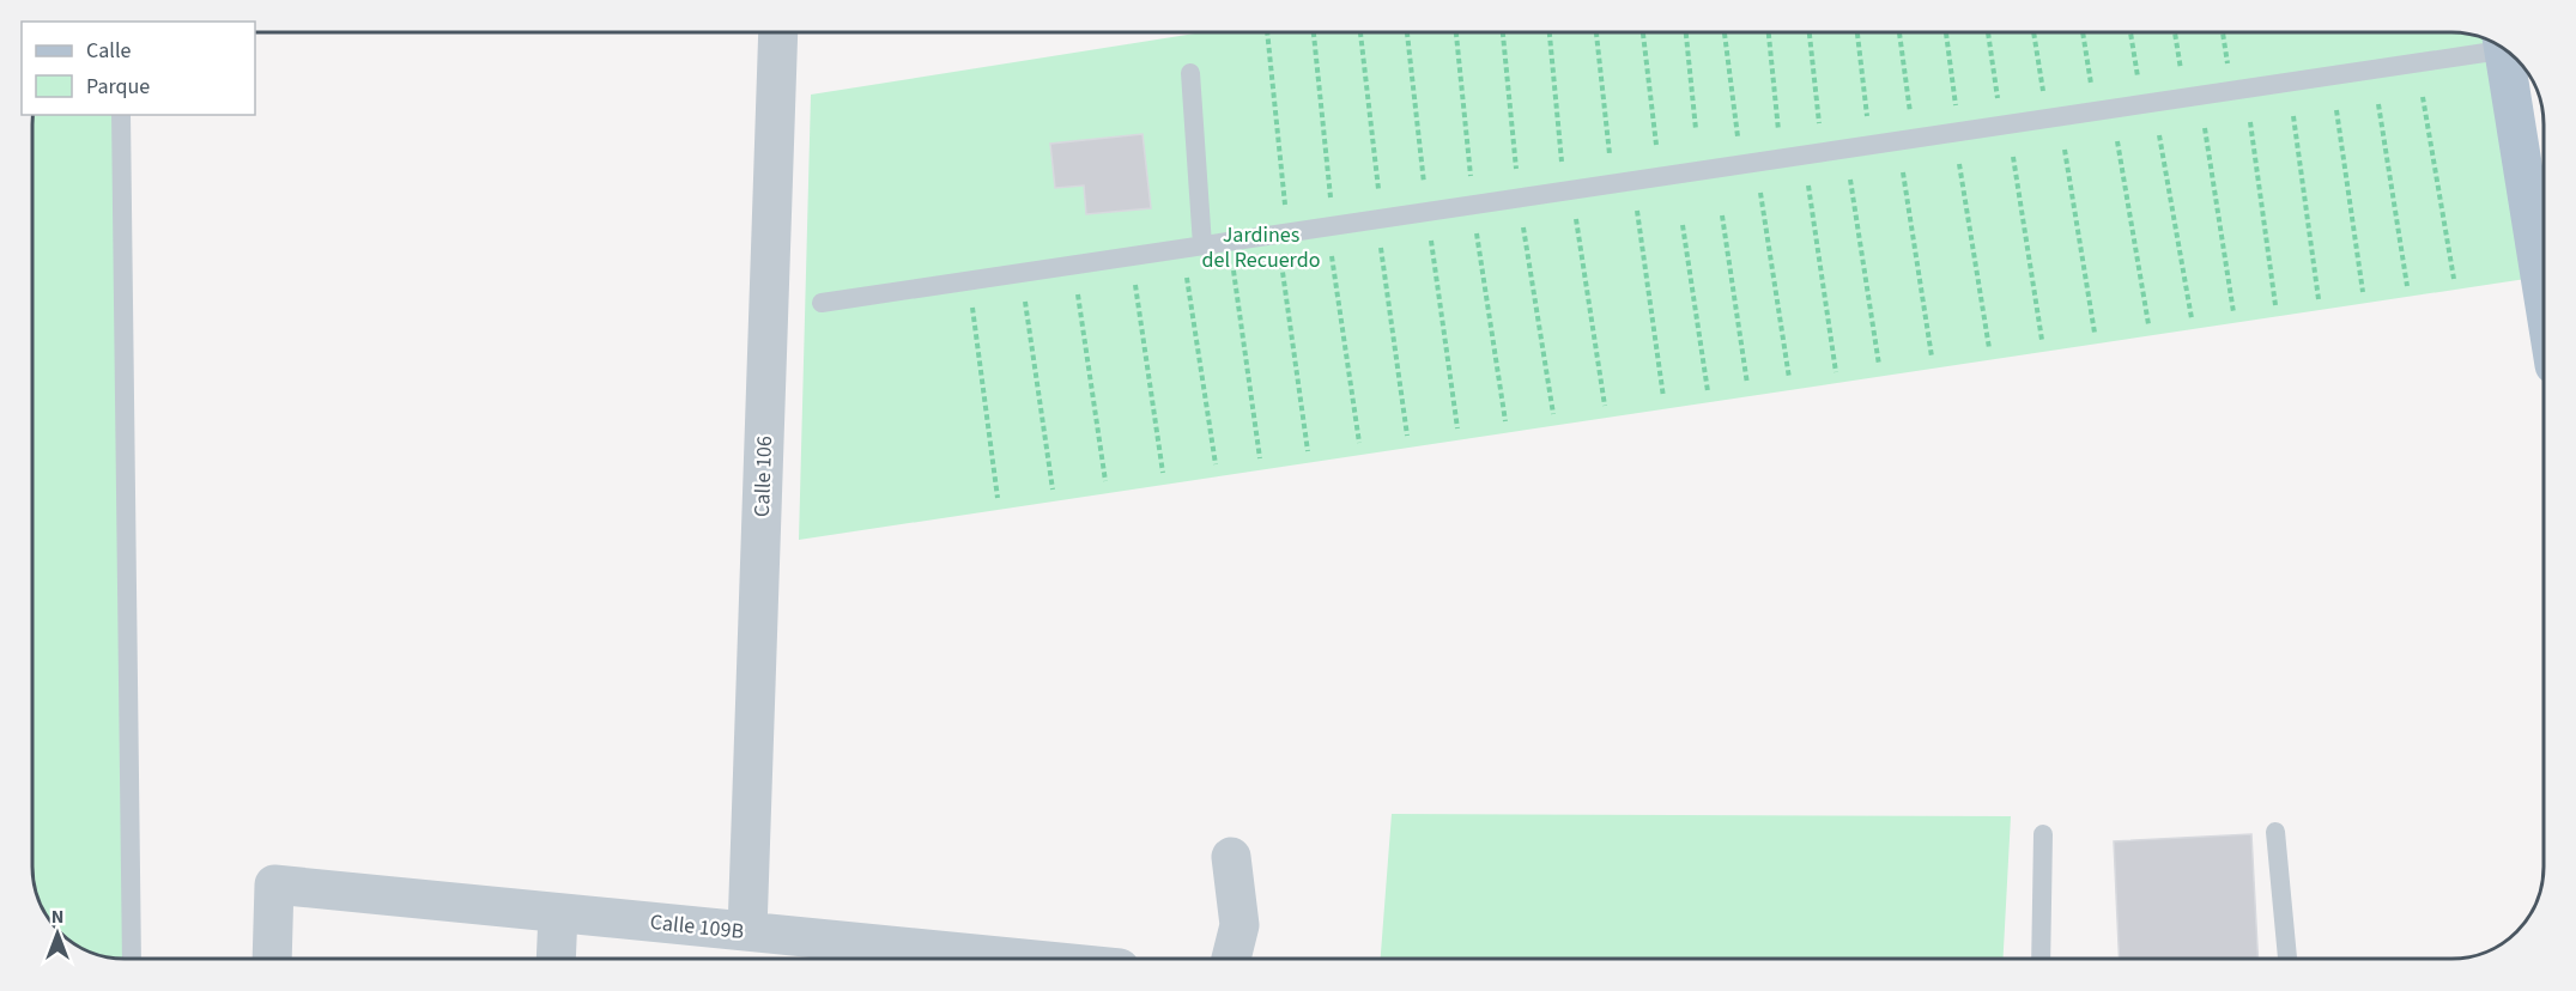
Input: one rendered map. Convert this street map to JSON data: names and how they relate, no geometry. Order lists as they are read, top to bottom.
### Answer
{
  "streets": {
    "street": ["Calle 106", "Calle 109B"]
  },
  "crossings": [
    ["Calle 106", "Calle 109B"]
  ],
  "parks": ["Jardines del Recuerdo"],
  "legend": ["Calle", "Parque"],
  "north": "top"
}
